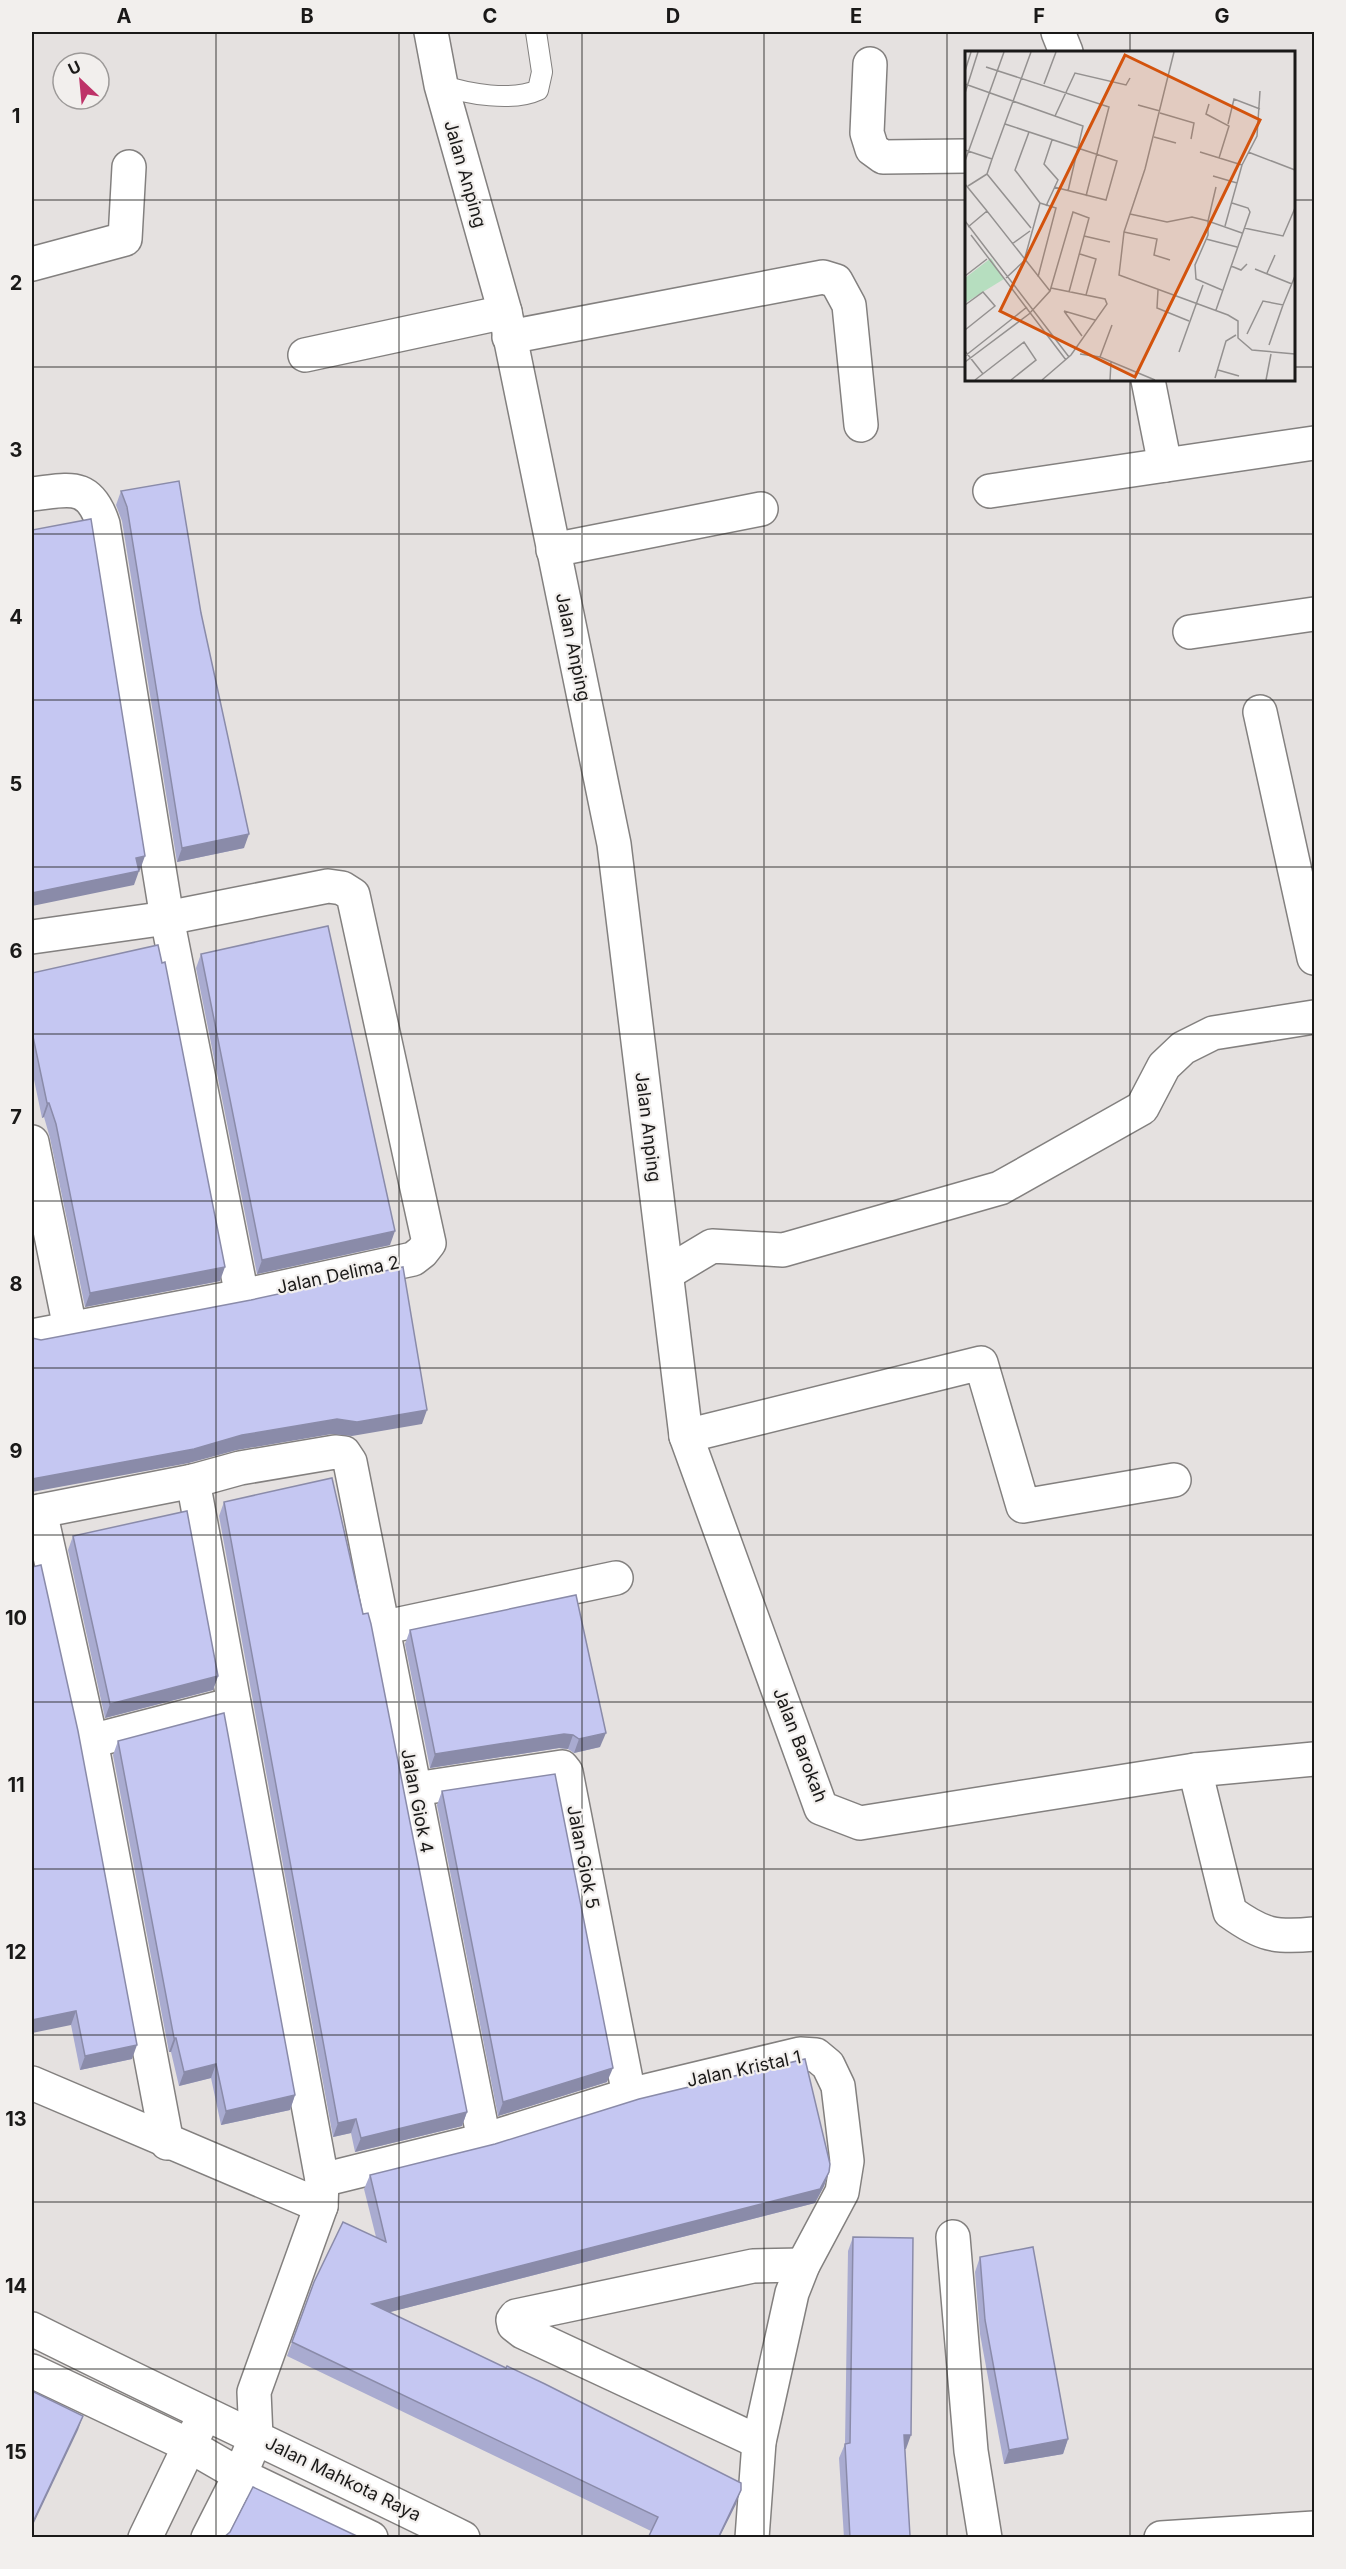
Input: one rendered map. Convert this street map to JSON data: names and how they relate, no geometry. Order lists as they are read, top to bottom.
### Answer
{
  "streets": {
    "street": [
      "Jalan Anping",
      "Jalan Delima 2",
      "Jalan Barokah",
      "Jalan Giok 4",
      "Jalan Giok 5",
      "Jalan Kristal 1",
      "Jalan Mahkota Raya"
    ]
  },
  "crossings": [
    ["Jalan Anping", "Jalan Barokah"],
    ["Jalan Giok 4", "Jalan Giok 5"],
    ["Jalan Giok 4", "Jalan Kristal 1"],
    ["Jalan Giok 5", "Jalan Kristal 1"]
  ],
  "north": "top left",
  "grid": {
    "columns": [
      "A",
      "B",
      "C",
      "D",
      "E",
      "F",
      "G"
    ],
    "rows": [
      "1",
      "2",
      "3",
      "4",
      "5",
      "6",
      "7",
      "8",
      "9",
      "10",
      "11",
      "12",
      "13",
      "14",
      "15"
    ]
  }
}
